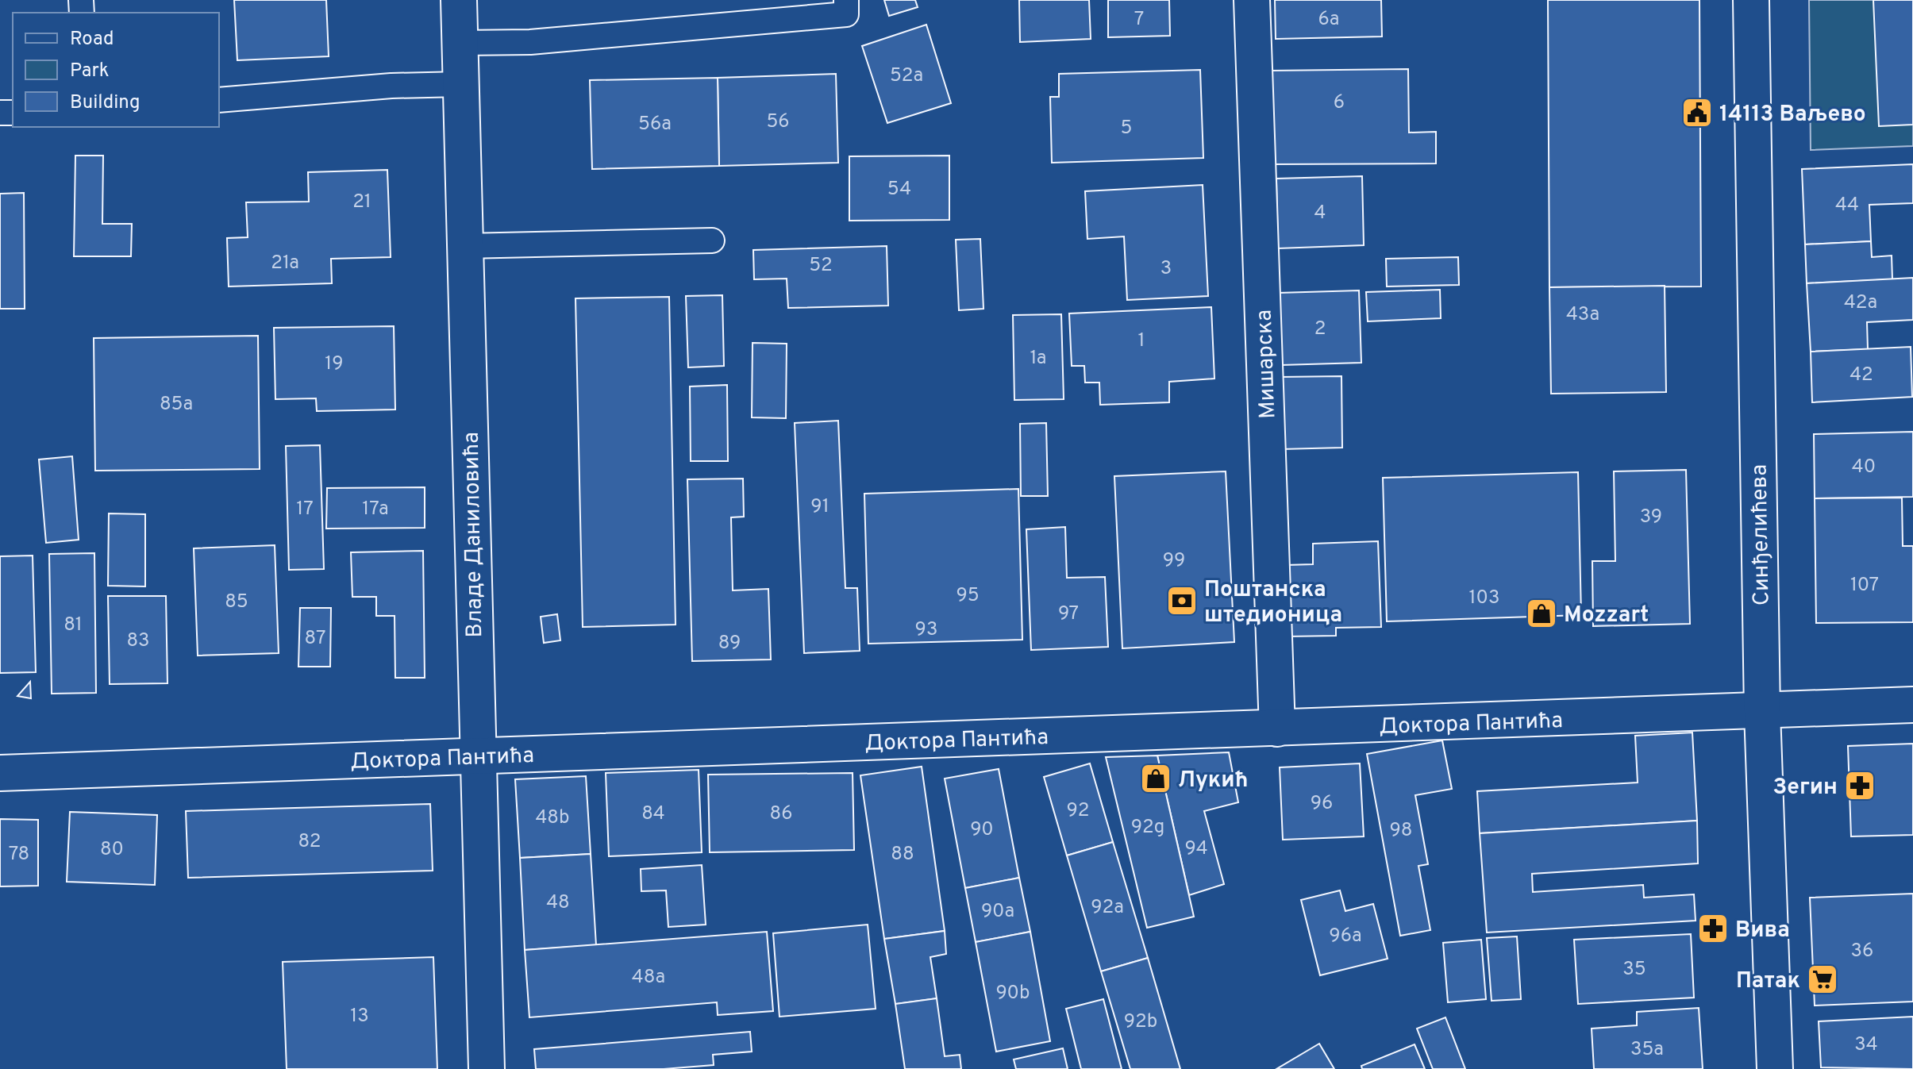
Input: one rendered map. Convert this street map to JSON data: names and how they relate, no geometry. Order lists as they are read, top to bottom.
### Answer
{
  "streets": {
    "street": [
      "Мишарска",
      "Владе Даниловића",
      "Синђелићева",
      "Доктора Пантића"
    ]
  },
  "crossings": [
    ["Мишарска", "Доктора Пантића"],
    ["Владе Даниловића", "Доктора Пантића"],
    ["Синђелићева", "Доктора Пантића"]
  ],
  "places": {
    "public building": ["14113 Ваљево"],
    "bank": ["Поштанска штедионица"],
    "shop": ["Mozzart", "Лукић"],
    "pharmacy": ["Зегин", "Вива"],
    "supermarket": ["Патак"]
  },
  "house_numbers": [
    "7",
    "6a",
    "52a",
    "6",
    "56",
    "56a",
    "5",
    "54",
    "21",
    "44",
    "4",
    "21a",
    "52",
    "3",
    "42a",
    "43a",
    "2",
    "1",
    "1a",
    "19",
    "42",
    "85a",
    "40",
    "91",
    "17",
    "17a",
    "39",
    "99",
    "107",
    "95",
    "103",
    "85",
    "97",
    "81",
    "93",
    "87",
    "83",
    "89",
    "96",
    "92",
    "84",
    "86",
    "48b",
    "92g",
    "90",
    "98",
    "82",
    "94",
    "80",
    "78",
    "88",
    "48",
    "92a",
    "90a",
    "96a",
    "36",
    "35",
    "48a",
    "90b",
    "13",
    "92b",
    "34",
    "35a"
  ],
  "legend": ["Road", "Park", "Building"]
}
